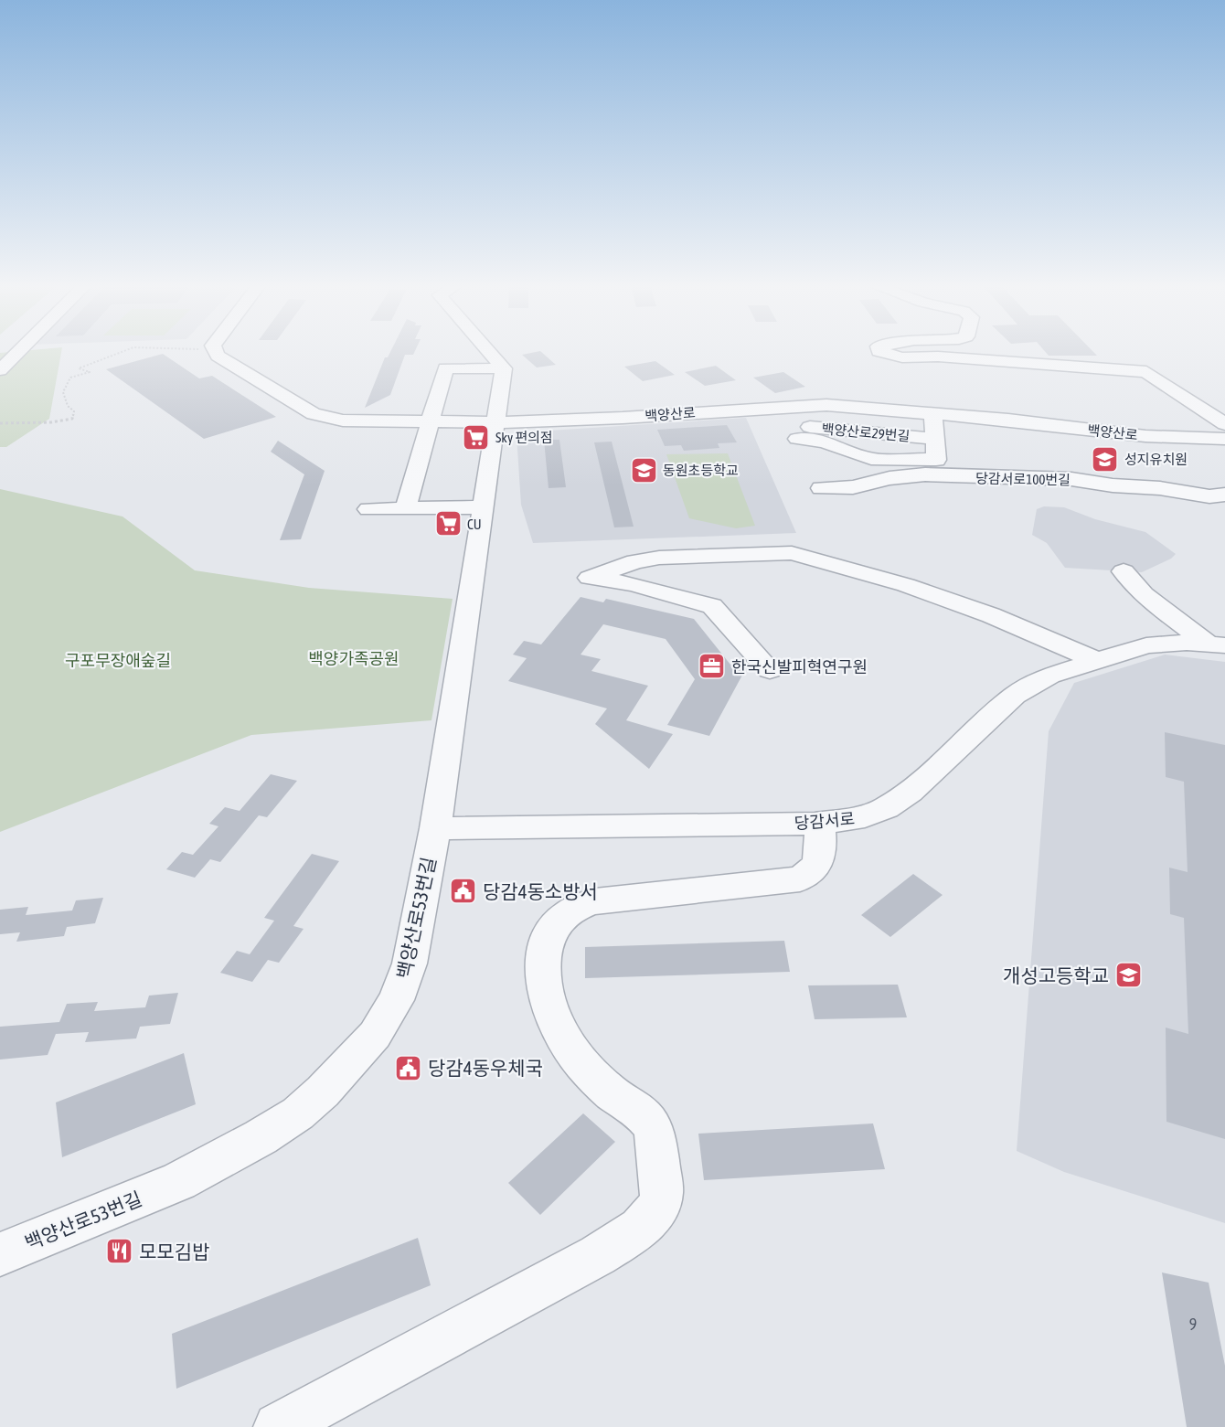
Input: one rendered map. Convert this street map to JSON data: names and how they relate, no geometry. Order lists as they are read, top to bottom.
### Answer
{
  "streets": {
    "street": [
      "백양산로",
      "백양산로29번길",
      "당감서로100번길",
      "당감서로",
      "백양산로53번길"
    ]
  },
  "crossings": [
    ["백양산로", "백양산로29번길"],
    ["백양산로", "백양산로53번길"],
    ["당감서로", "백양산로53번길"]
  ],
  "parks": ["백양가족공원", "구포무장애숲길"],
  "places": {
    "supermarket": ["Sky 편의점", "CU"],
    "school or university": ["성지유치원", "동원초등학교", "개성고등학교"],
    "office": ["한국신발피혁연구원"],
    "public building": ["당감4동소방서", "당감4동우체국"],
    "restaurant": ["모모김밥"]
  },
  "house_numbers": ["9"]
}
